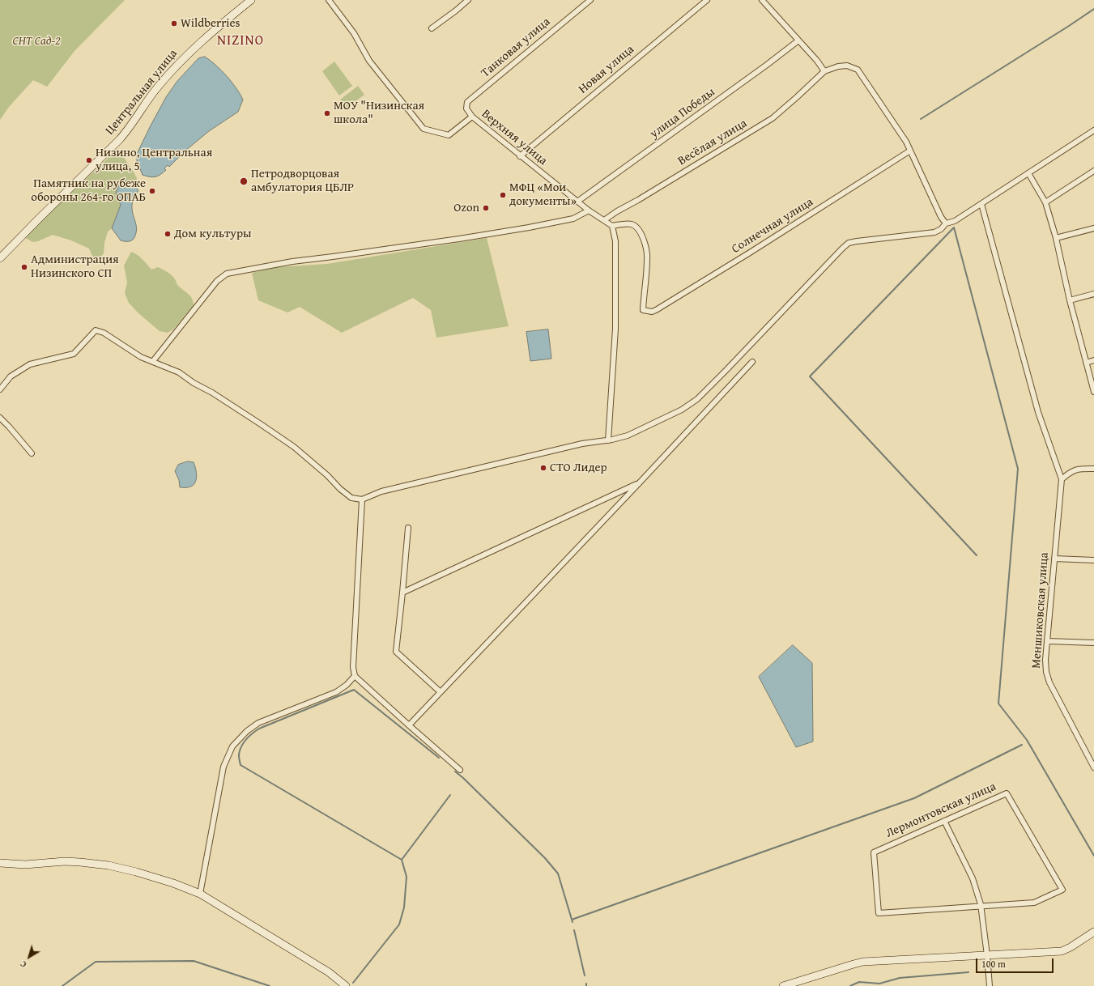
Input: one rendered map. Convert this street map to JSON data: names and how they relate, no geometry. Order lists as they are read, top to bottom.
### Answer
{
  "streets": {
    "street": [
      "Танковая улица",
      "Новая улица",
      "Центральная улица",
      "улица Победы",
      "Верхняя улица",
      "Весёлая улица",
      "Солнечная улица",
      "Меншиковская улица",
      "Лермонтовская улица"
    ]
  },
  "crossings": [
    ["Танковая улица", "Верхняя улица"],
    ["Новая улица", "Верхняя улица"],
    ["улица Победы", "Верхняя улица"],
    ["Верхняя улица", "Весёлая улица"],
    ["Верхняя улица", "Солнечная улица"]
  ],
  "districts": ["NIZINO"],
  "parks": ["СНТ Сад-2"],
  "places": [
    "Wildberries",
    "МОУ \"Низинская школа\"",
    "Низино, Центральная улица, 5",
    "Петродворцовая амбулатория ЦБЛР",
    "Памятник на рубеже обороны 264-го ОПАБ",
    "МФЦ «Мои документы»",
    "Ozon",
    "Дом культуры",
    "Администрация Низинского СП",
    "СТО Лидер"
  ],
  "scale_bar": "100 m",
  "north": "bottom left"
}
